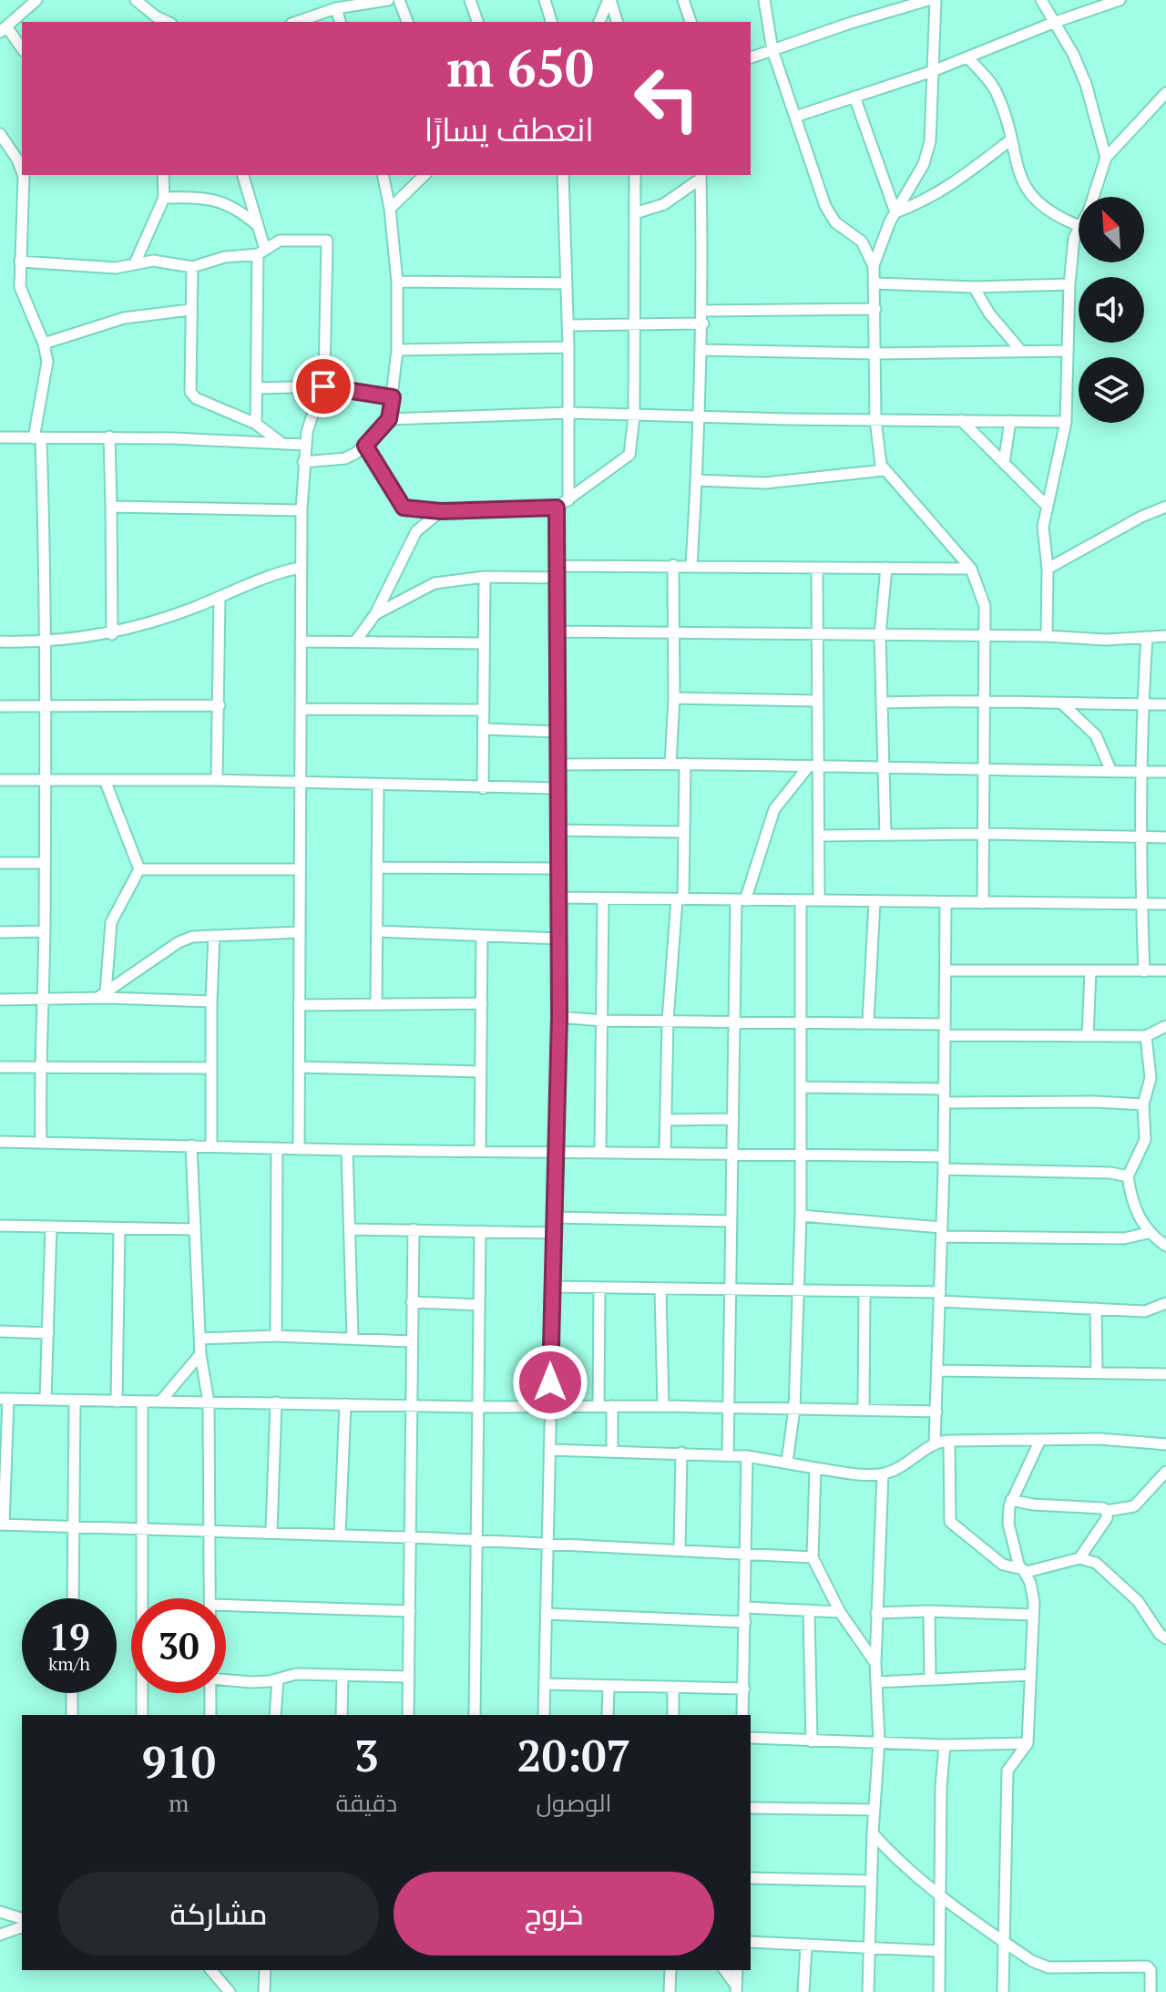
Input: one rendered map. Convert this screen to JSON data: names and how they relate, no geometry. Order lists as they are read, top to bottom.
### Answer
{
  "north": "top left",
  "page": {
    "turn": ["650 m", "انعطف يسارًا"],
    "speed": "19 km/h",
    "limit": "30",
    "eta": [
      "20:07",
      "الوصول",
      "3",
      "دقيقة",
      "910",
      "m"
    ],
    "buttons": ["خروج", "مشاركة"]
  }
}
